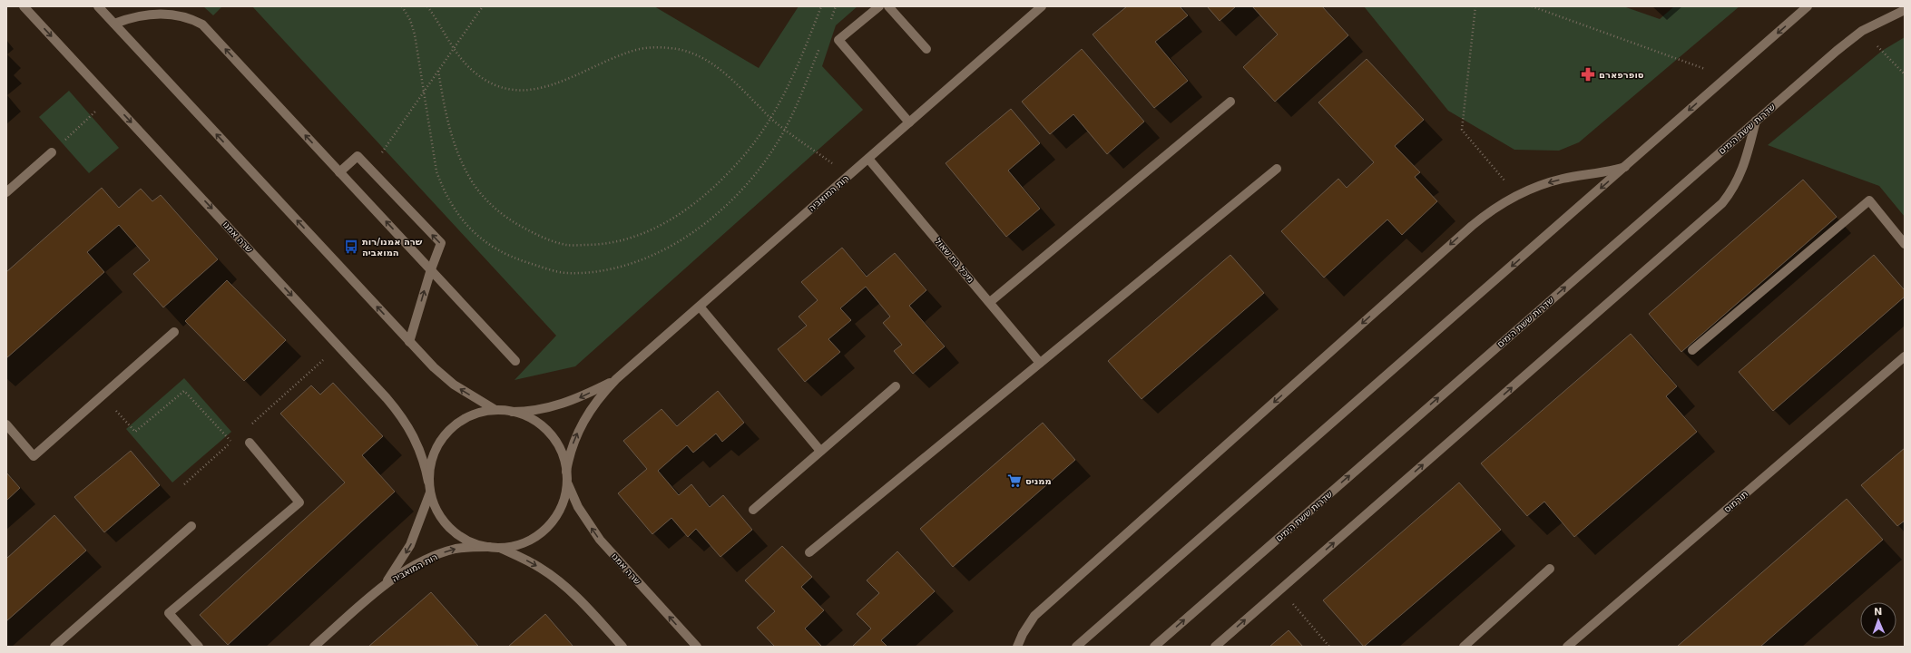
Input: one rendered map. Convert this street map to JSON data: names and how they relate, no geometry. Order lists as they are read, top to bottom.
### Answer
{
  "streets": {
    "street": [
      "שדרות ששת הימים",
      "רות המואביה",
      "שרה אמנו",
      "מיכל בת שאול",
      "תורמוס"
    ]
  },
  "crossings": [
    ["רות המואביה", "שרה אמנו"],
    ["רות המואביה", "מיכל בת שאול"]
  ],
  "places": {
    "pharmacy": ["סופרפארם"],
    "bus stop": ["שרה אמנו/רות המואביה"],
    "supermarket": ["ממניס"]
  },
  "north": "top"
}
